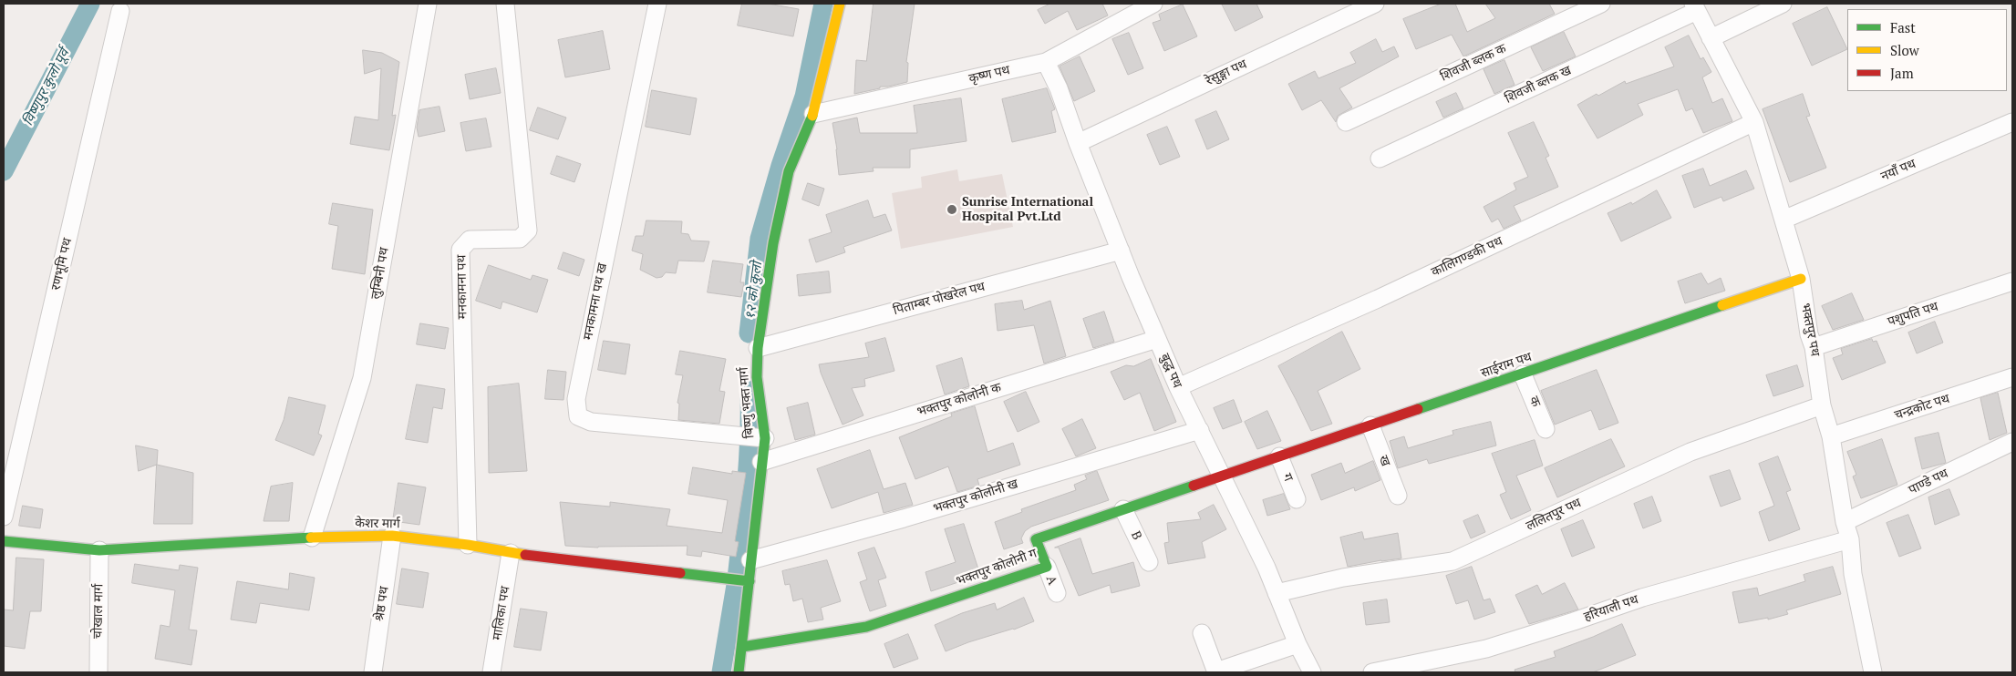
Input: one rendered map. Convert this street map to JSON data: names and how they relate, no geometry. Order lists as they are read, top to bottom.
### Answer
{
  "streets": {
    "street": [
      "शिवजी ब्लक क",
      "रेसुङ्गा पथ",
      "कृष्ण पथ",
      "शिवजी ब्लक ख",
      "नयाँ पथ",
      "कालिगण्डकी पथ",
      "रणभूमि पथ",
      "लुम्बिनी पथ",
      "मनकामना पथ",
      "पिताम्बर पोखरेल पथ",
      "मनकामना पथ ख",
      "पशुपति पथ",
      "भक्तपुर पथ",
      "साईराम पथ",
      "बुद्ध पथ",
      "भक्तपुर कोलोनी क",
      "क",
      "बिष्णु भक्त मार्ग",
      "चन्द्रकोट पथ",
      "ख",
      "ग",
      "पाण्डे पथ",
      "भक्तपुर कोलोनी ख",
      "ललितपुर पथ",
      "केशर मार्ग",
      "B",
      "भक्तपुर कोलोनी ग",
      "A",
      "श्रेष्ठ पथ",
      "हरियाली पथ",
      "चोखाल मार्ग",
      "मालिका पथ"
    ]
  },
  "crossings": [
    ["रेसुङ्गा पथ", "बुद्ध पथ"],
    ["कृष्ण पथ", "बुद्ध पथ"],
    ["कृष्ण पथ", "बिष्णु भक्त मार्ग"],
    ["शिवजी ब्लक ख", "भक्तपुर पथ"],
    ["नयाँ पथ", "भक्तपुर पथ"],
    ["कालिगण्डकी पथ", "भक्तपुर पथ"],
    ["कालिगण्डकी पथ", "बुद्ध पथ"],
    ["लुम्बिनी पथ", "केशर मार्ग"],
    ["मनकामना पथ", "केशर मार्ग"],
    ["पिताम्बर पोखरेल पथ", "बुद्ध पथ"],
    ["पिताम्बर पोखरेल पथ", "बिष्णु भक्त मार्ग"],
    ["मनकामना पथ ख", "बिष्णु भक्त मार्ग"],
    ["पशुपति पथ", "भक्तपुर पथ"],
    ["भक्तपुर पथ", "साईराम पथ"],
    ["भक्तपुर पथ", "चन्द्रकोट पथ"],
    ["भक्तपुर पथ", "पाण्डे पथ"],
    ["भक्तपुर पथ", "ललितपुर पथ"],
    ["भक्तपुर पथ", "हरियाली पथ"],
    ["साईराम पथ", "बुद्ध पथ"],
    ["साईराम पथ", "क"],
    ["साईराम पथ", "ख"],
    ["साईराम पथ", "ग"],
    ["साईराम पथ", "भक्तपुर कोलोनी ग"],
    ["बुद्ध पथ", "भक्तपुर कोलोनी क"],
    ["बुद्ध पथ", "भक्तपुर कोलोनी ख"],
    ["बुद्ध पथ", "ललितपुर पथ"],
    ["बुद्ध पथ", "भक्तपुर कोलोनी ग"],
    ["भक्तपुर कोलोनी क", "बिष्णु भक्त मार्ग"],
    ["बिष्णु भक्त मार्ग", "भक्तपुर कोलोनी ख"],
    ["बिष्णु भक्त मार्ग", "केशर मार्ग"],
    ["बिष्णु भक्त मार्ग", "भक्तपुर कोलोनी ग"],
    ["केशर मार्ग", "श्रेष्ठ पथ"],
    ["केशर मार्ग", "चोखाल मार्ग"],
    ["केशर मार्ग", "मालिका पथ"],
    ["B", "भक्तपुर कोलोनी ग"],
    ["भक्तपुर कोलोनी ग", "A"]
  ],
  "water": ["विष्णुपुर कुलो पूर्व", "१२ को कुलो"],
  "places": ["Sunrise International Hospital Pvt.Ltd"],
  "legend": ["Fast", "Slow", "Jam"]
}
